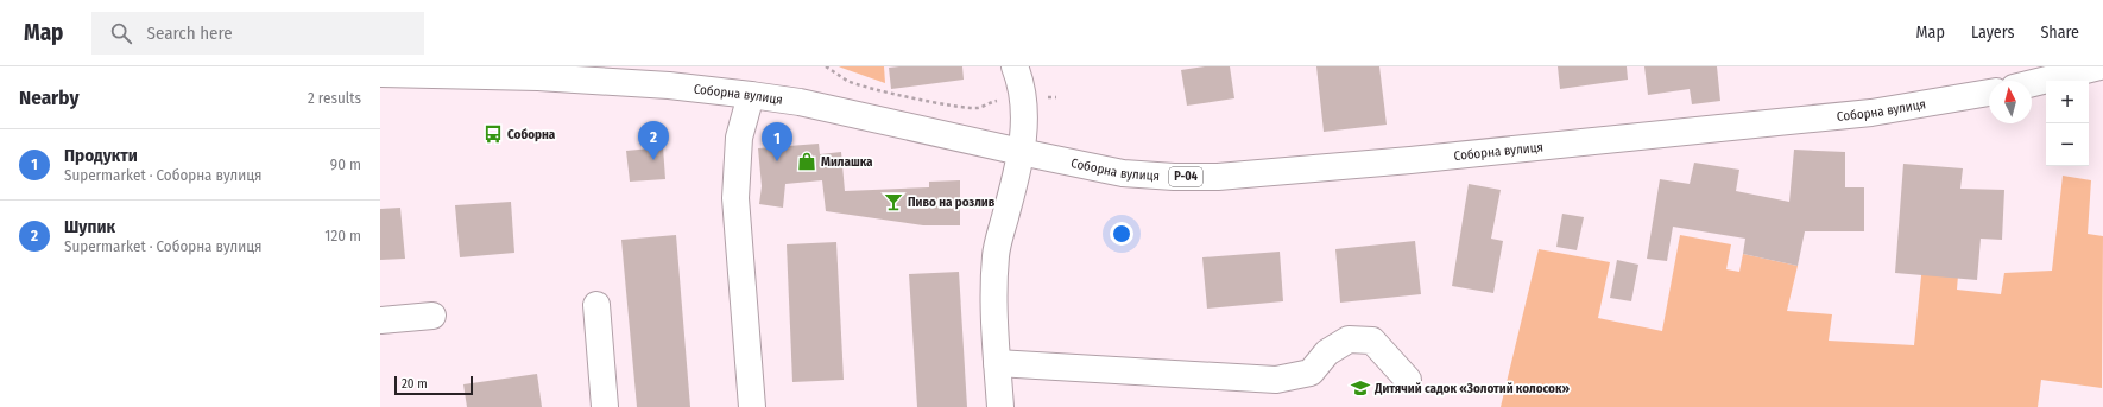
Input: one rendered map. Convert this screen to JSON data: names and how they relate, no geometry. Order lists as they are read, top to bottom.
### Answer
{
  "streets": {
    "main road": ["Соборна вулиця", "Р-04"]
  },
  "places": {
    "bus stop": ["Соборна"],
    "shop": ["Милашка"],
    "bar": ["Пиво на розлив"],
    "school or university": ["Дитячий садок «Золотий колосок»"]
  },
  "scale_bar": "20 m",
  "north": "top",
  "page": {
    "header": "Map",
    "search": "Search here",
    "nav": ["Map", "Layers", "Share"],
    "heading": ["Nearby", "2 results"],
    "map_buttons": ["+", "−"],
    "pins": ["2", "1"],
    "list": [
      {
        "mark": "1",
        "name": "Продукти",
        "note": "Supermarket · Соборна вулиця",
        "value": "90 m"
      },
      {
        "mark": "2",
        "name": "Шупик",
        "note": "Supermarket · Соборна вулиця",
        "value": "120 m"
      }
    ],
    "scale": "20 m"
  }
}
